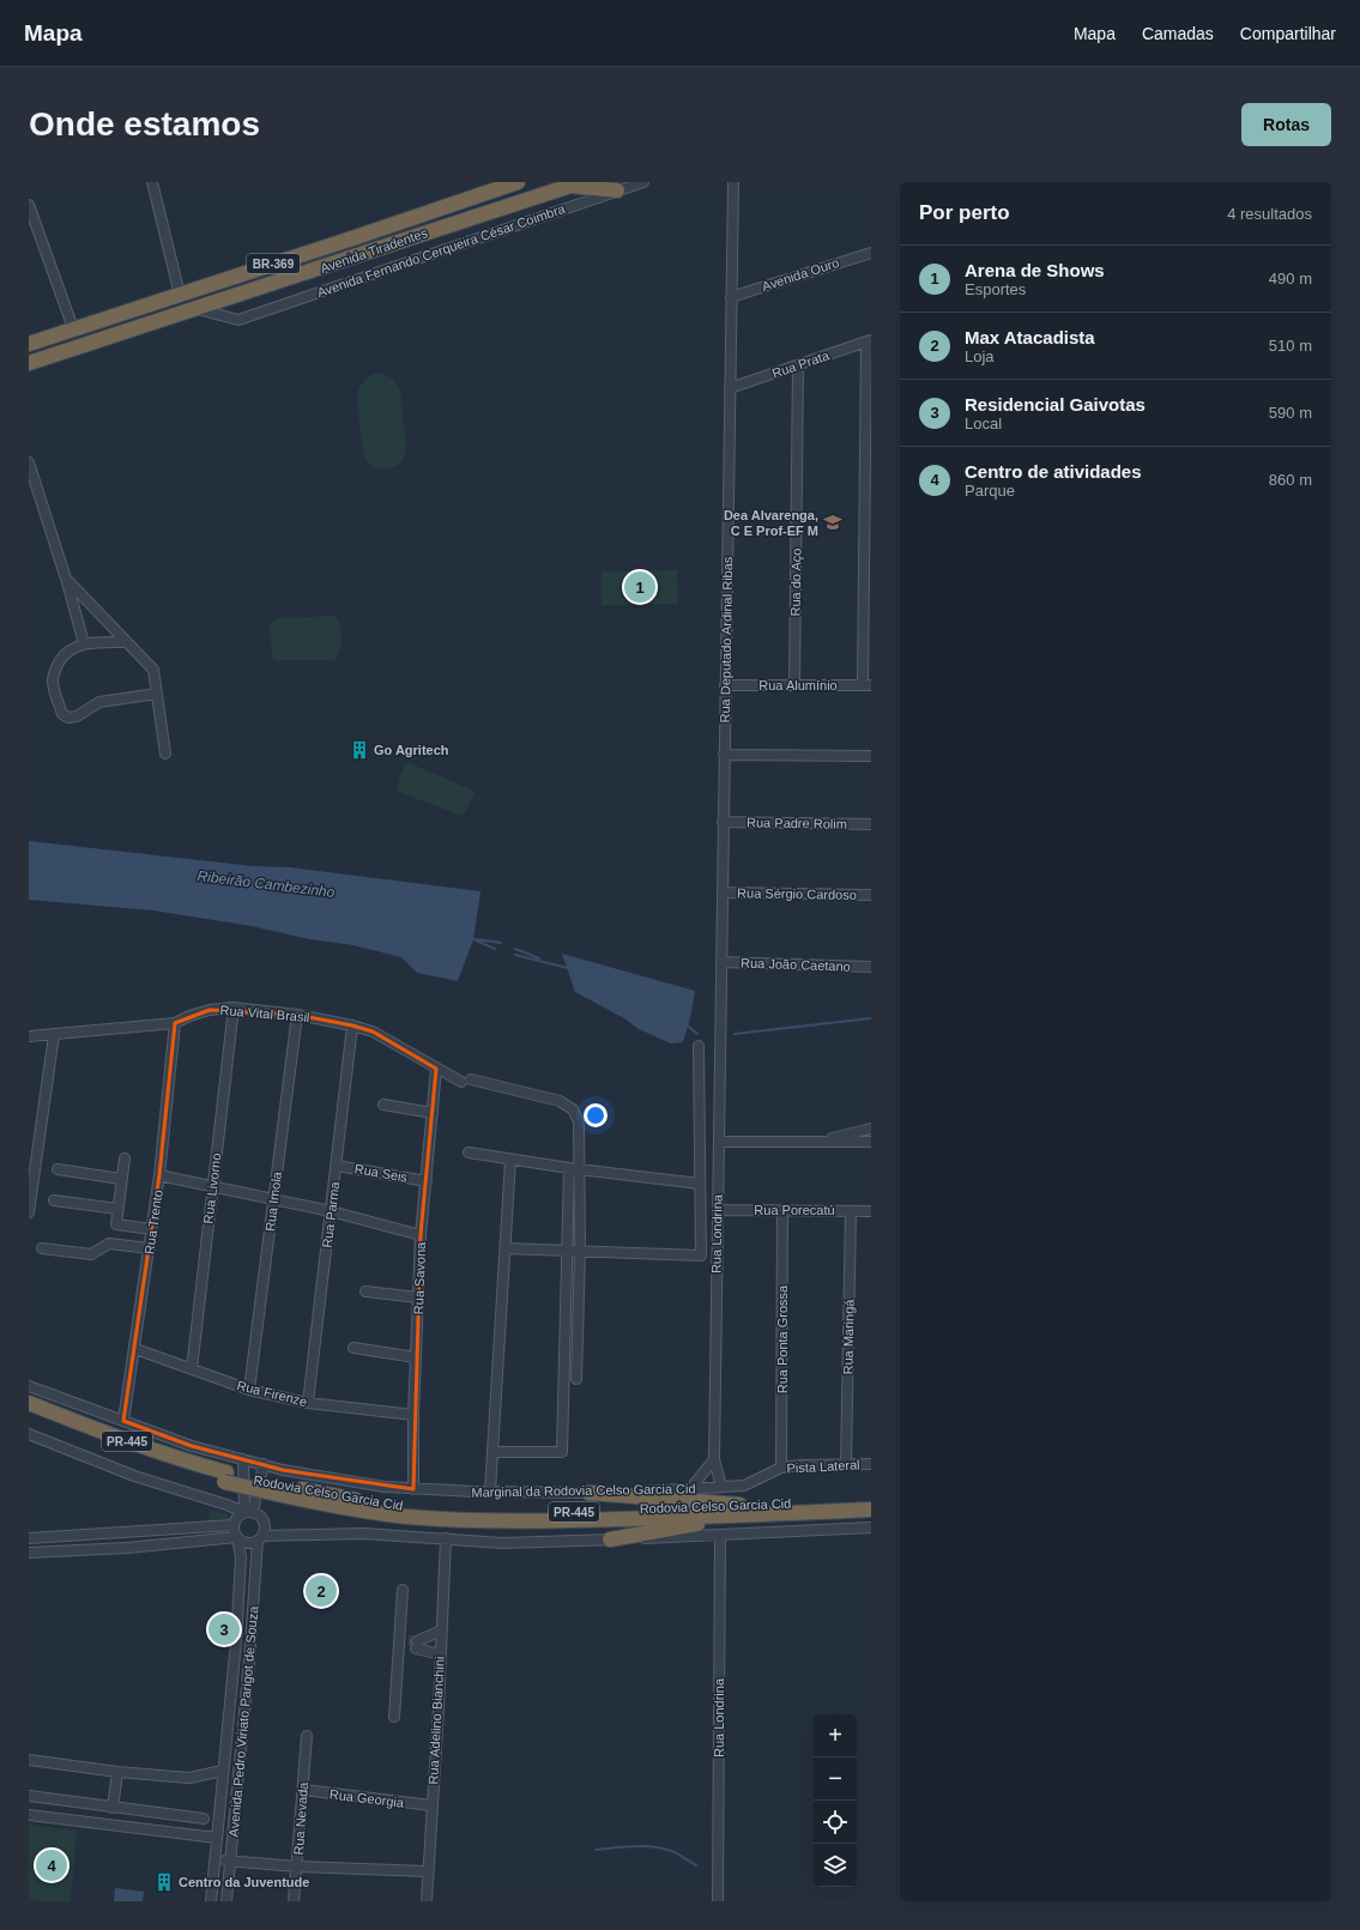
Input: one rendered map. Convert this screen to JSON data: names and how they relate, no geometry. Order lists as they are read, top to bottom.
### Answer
{
  "streets": {
    "highway": [
      "Avenida Tiradentes",
      "BR-369",
      "PR-445",
      "Rodovia Celso Garcia Cid"
    ],
    "street": [
      "Avenida Fernando Cerqueira César Coimbra",
      "Avenida Ouro",
      "Rua Prata",
      "Rua do Aço",
      "Rua Deputado Ardinal Ribas",
      "Rua Alumínio",
      "Rua Padre Rolim",
      "Rua Sérgio Cardoso",
      "Rua João Caetano",
      "Rua Vital Brasil",
      "Rua Seis",
      "Rua Livorno",
      "Rua Imola",
      "Rua Porecatú",
      "Rua Parma",
      "Rua Trento",
      "Rua Londrina",
      "Rua Savona",
      "Rua Maringá",
      "Rua Ponta Grossa",
      "Rua Firenze",
      "Pista Lateral",
      "Marginal da Rodovia Celso Garcia Cid",
      "Rua Adelino Bianchini",
      "Avenida Pedro Viriato Parigot de Souza",
      "Rua Georgia",
      "Rua Nevada"
    ]
  },
  "crossings": [
    ["Avenida Tiradentes", "Avenida Fernando Cerqueira César Coimbra"],
    ["Avenida Ouro", "Rua Deputado Ardinal Ribas"],
    ["Rua Prata", "Rua do Aço"],
    ["Rua Prata", "Rua Deputado Ardinal Ribas"],
    ["Rua do Aço", "Rua Alumínio"],
    ["Rua Deputado Ardinal Ribas", "Rua Alumínio"],
    ["Rua Deputado Ardinal Ribas", "Rua Padre Rolim"],
    ["Rua Deputado Ardinal Ribas", "Rua Sérgio Cardoso"],
    ["Rua Deputado Ardinal Ribas", "Rua João Caetano"],
    ["Rua Deputado Ardinal Ribas", "Rua Londrina"],
    ["Rua Vital Brasil", "Rua Livorno"],
    ["Rua Vital Brasil", "Rua Imola"],
    ["Rua Vital Brasil", "Rua Parma"],
    ["Rua Vital Brasil", "Rua Trento"],
    ["Rua Vital Brasil", "Rua Savona"],
    ["Rua Seis", "Rua Parma"],
    ["Rua Seis", "Rua Savona"],
    ["Rua Livorno", "Rua Firenze"],
    ["Rua Imola", "Rua Firenze"],
    ["Rua Porecatú", "Rua Londrina"],
    ["Rua Porecatú", "Rua Maringá"],
    ["Rua Porecatú", "Rua Ponta Grossa"],
    ["Rua Parma", "Rua Firenze"],
    ["Rua Trento", "Rua Firenze"],
    ["Rua Trento", "Marginal da Rodovia Celso Garcia Cid"],
    ["Rua Londrina", "Pista Lateral"],
    ["Rua Londrina", "Marginal da Rodovia Celso Garcia Cid"],
    ["Rua Savona", "Rua Firenze"],
    ["Rua Savona", "Marginal da Rodovia Celso Garcia Cid"],
    ["Rua Maringá", "Pista Lateral"],
    ["Rua Ponta Grossa", "Pista Lateral"],
    ["Pista Lateral", "Marginal da Rodovia Celso Garcia Cid"],
    ["Rua Adelino Bianchini", "Rua Georgia"],
    ["Rua Georgia", "Rua Nevada"]
  ],
  "water": ["Ribeirão Cambezinho"],
  "places": {
    "school or university": ["Dea Alvarenga, C E Prof-EF M"],
    "building": ["Go Agritech", "Centro da Juventude"]
  },
  "page": {
    "header": "Mapa",
    "nav": ["Mapa", "Camadas", "Compartilhar"],
    "buttons": "Rotas",
    "title": "Onde estamos",
    "heading": ["Por perto", "4 resultados"],
    "list": [
      {
        "mark": "1",
        "name": "Arena de Shows",
        "note": "Esportes",
        "value": "490 m"
      },
      {
        "mark": "2",
        "name": "Max Atacadista",
        "note": "Loja",
        "value": "510 m"
      },
      {
        "mark": "3",
        "name": "Residencial Gaivotas",
        "note": "Local",
        "value": "590 m"
      },
      {
        "mark": "4",
        "name": "Centro de atividades",
        "note": "Parque",
        "value": "860 m"
      }
    ],
    "pins": [
      "1",
      "2",
      "3",
      "4"
    ],
    "map_buttons": ["+", "−"]
  }
}
